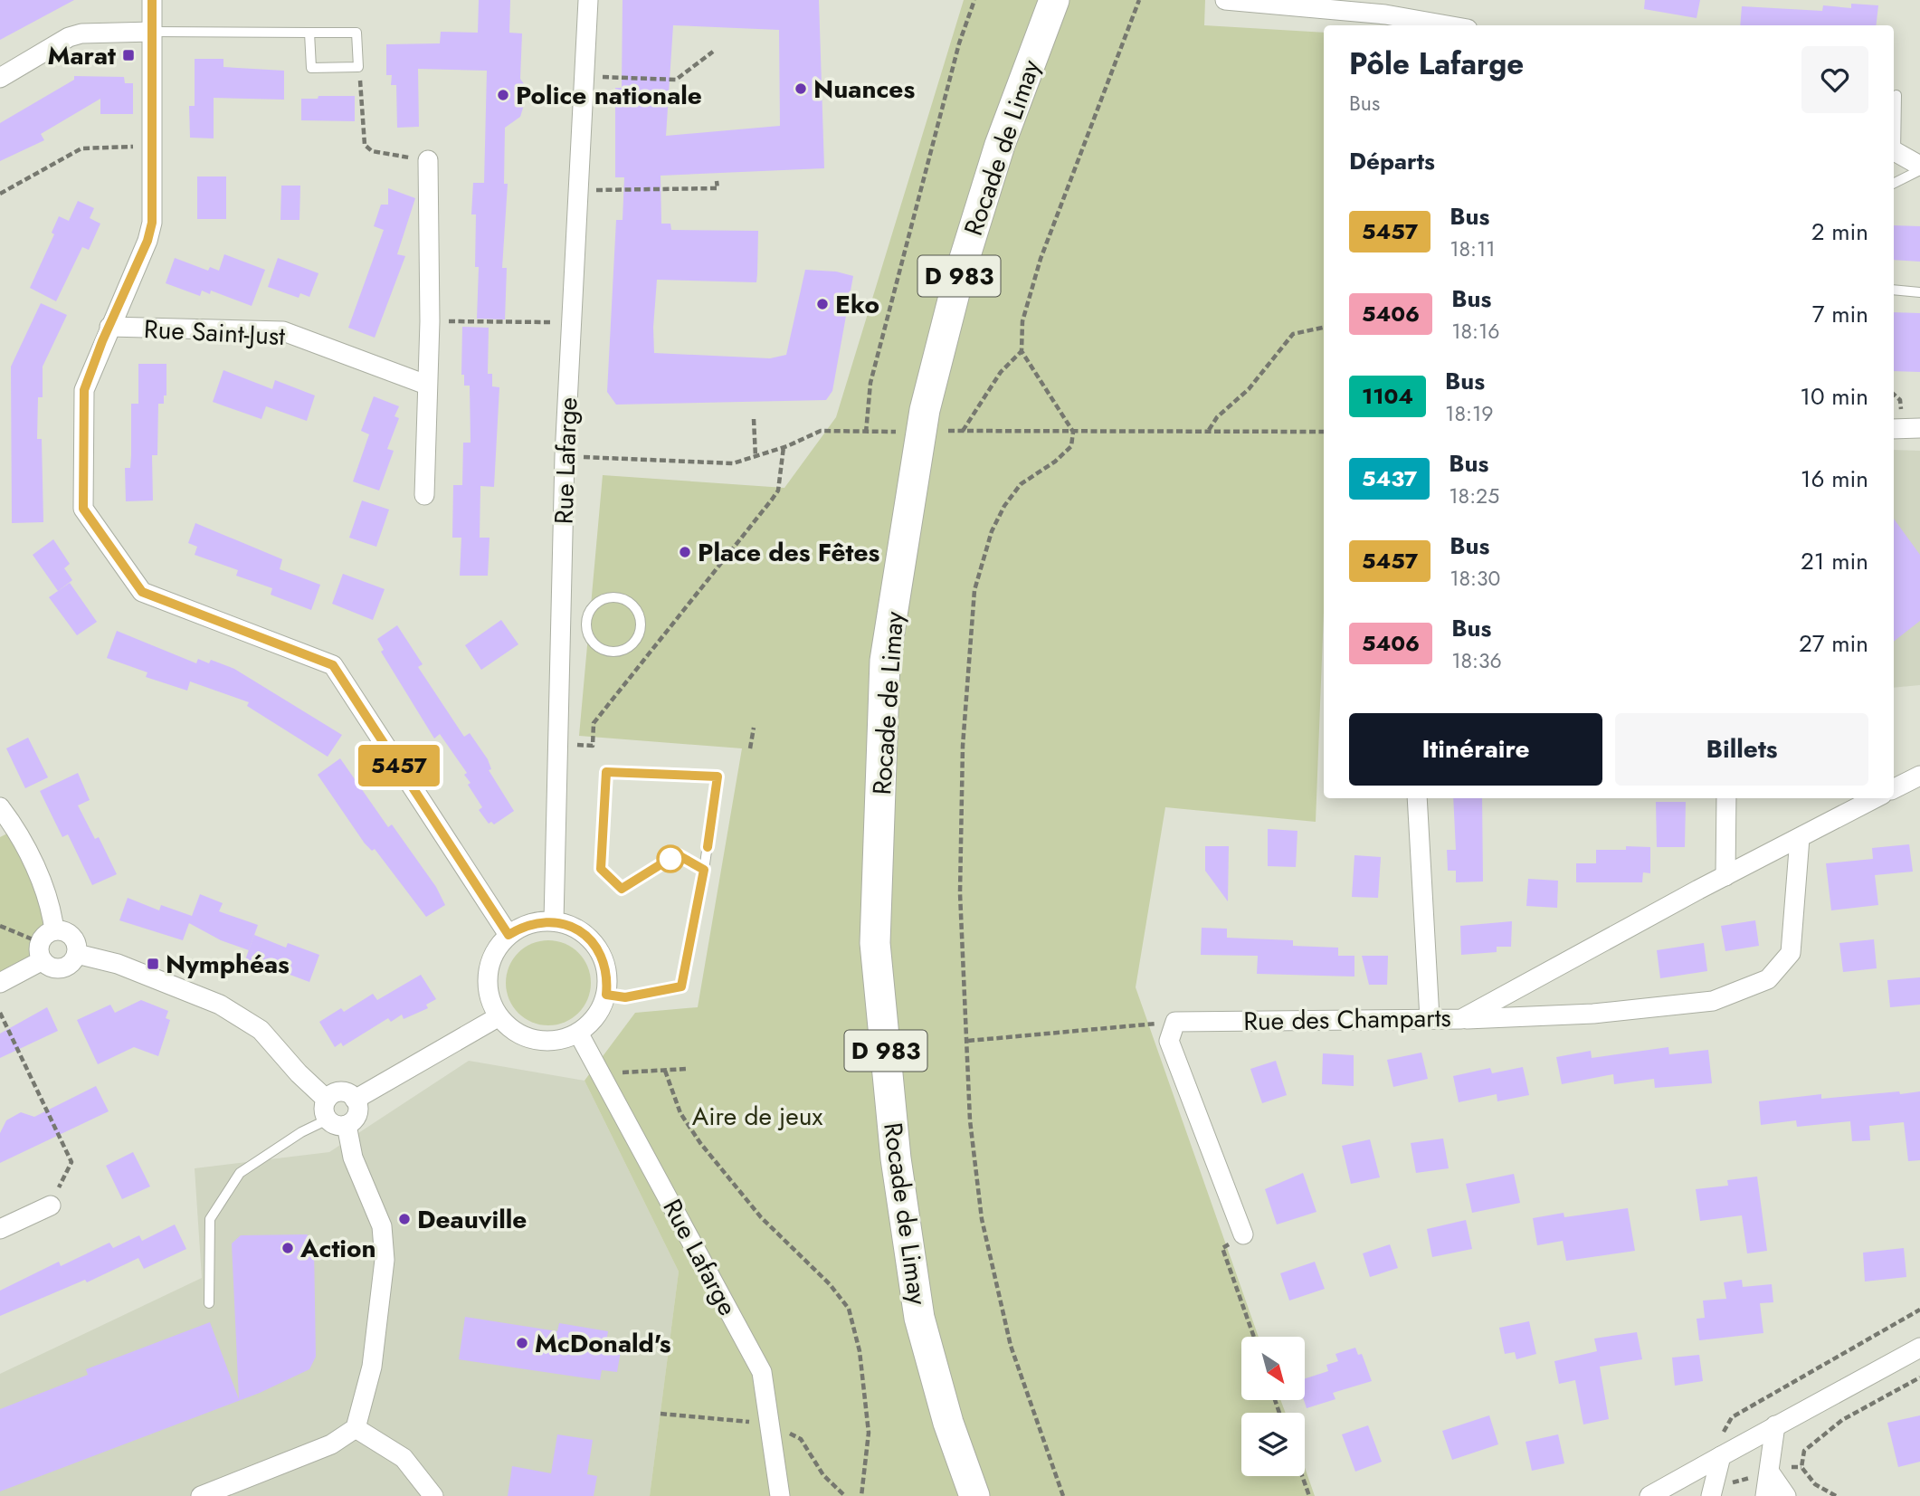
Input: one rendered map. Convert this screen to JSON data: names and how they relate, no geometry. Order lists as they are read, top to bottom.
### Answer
{
  "streets": {
    "main road": ["Rocade de Limay", "D 983"],
    "street": ["Rue Saint-Just", "Rue Lafarge", "Rue des Champarts"]
  },
  "parks": ["Aire de jeux"],
  "places": {
    "transit": ["Marat", "Nymphéas"],
    "other": [
      "Nuances",
      "Police nationale",
      "Eko",
      "Place des Fêtes",
      "Deauville",
      "Action",
      "McDonald's"
    ]
  },
  "lines": ["bus line 5457"],
  "north": "bottom right",
  "page": {
    "on_map": "5457",
    "heading": [
      ["Pôle Lafarge", "Bus"],
      "Départs"
    ],
    "list": [
      {
        "mark": "5457",
        "name": "Bus",
        "note": "18:11",
        "value": "2 min"
      },
      {
        "mark": "5406",
        "name": "Bus",
        "note": "18:16",
        "value": "7 min"
      },
      {
        "mark": "1104",
        "name": "Bus",
        "note": "18:19",
        "value": "10 min"
      },
      {
        "mark": "5437",
        "name": "Bus",
        "note": "18:25",
        "value": "16 min"
      },
      {
        "mark": "5457",
        "name": "Bus",
        "note": "18:30",
        "value": "21 min"
      },
      {
        "mark": "5406",
        "name": "Bus",
        "note": "18:36",
        "value": "27 min"
      }
    ],
    "buttons": ["Itinéraire", "Billets"]
  }
}
